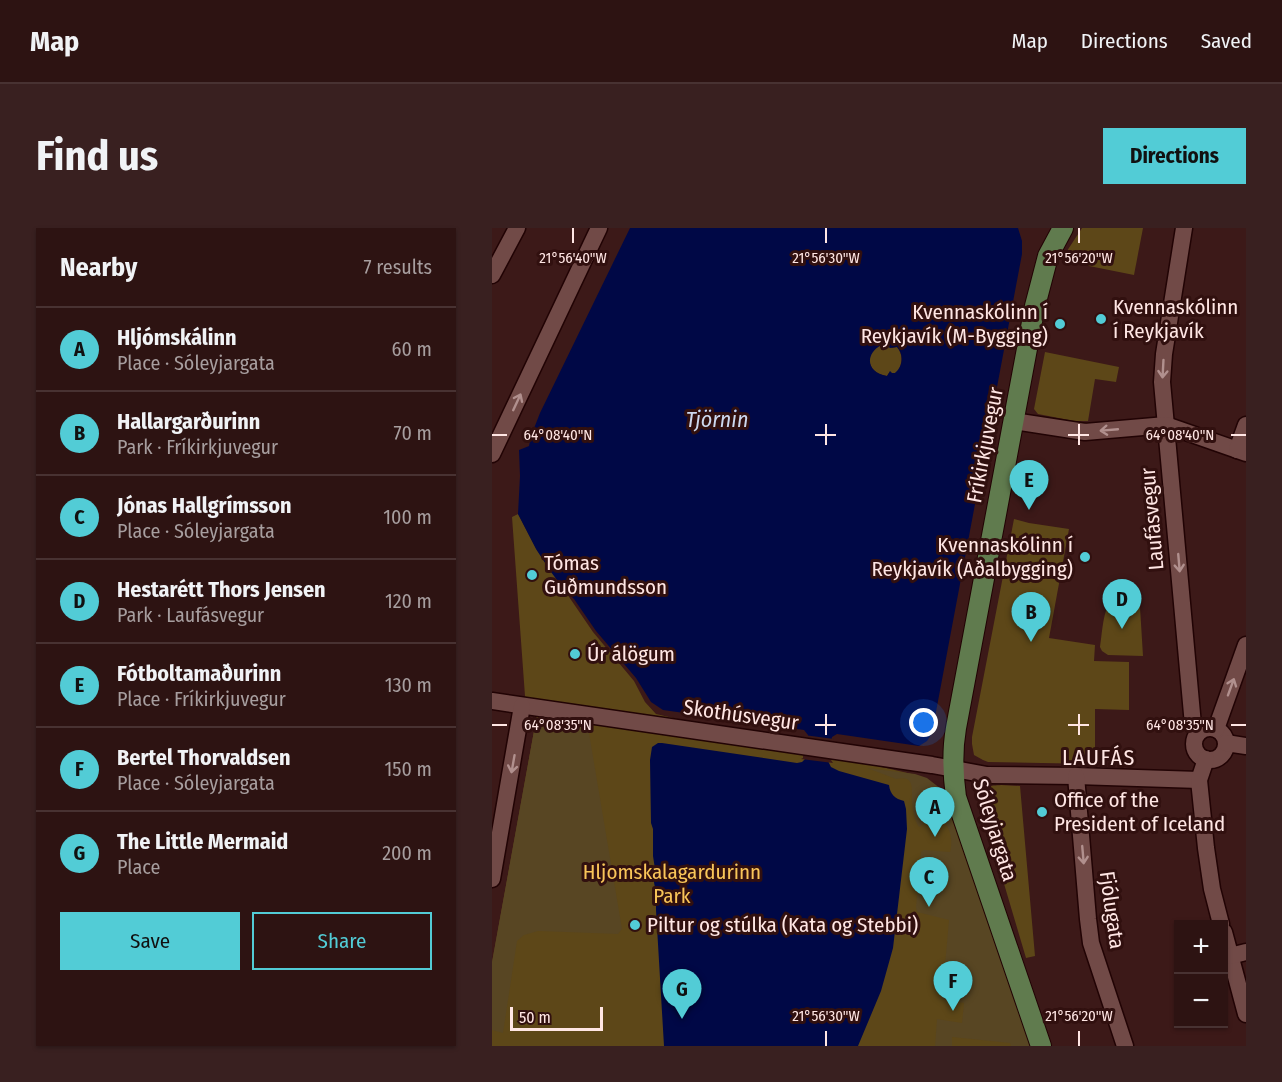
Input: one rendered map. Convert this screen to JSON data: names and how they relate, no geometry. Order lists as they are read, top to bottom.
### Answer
{
  "streets": {
    "main road": ["Fríkirkjuvegur", "Sóleyjargata"],
    "street": ["Laufásvegur", "Skothúsvegur", "Fjólugata"]
  },
  "crossings": [
    ["Fríkirkjuvegur", "Skothúsvegur"],
    ["Fríkirkjuvegur", "Sóleyjargata"],
    ["Skothúsvegur", "Sóleyjargata"],
    ["Skothúsvegur", "Fjólugata"]
  ],
  "one_way": ["Laufásvegur"],
  "districts": ["LAUFÁS"],
  "water": ["Tjörnin"],
  "parks": ["Hljomskalagardurinn Park"],
  "places": [
    "Kvennaskólinn í Reykjavík",
    "Kvennaskólinn í Reykjavík (M-Bygging)",
    "Kvennaskólinn í Reykjavík (Aðalbygging)",
    "Tómas Guðmundsson",
    "Úr álögum",
    "Office of the President of Iceland",
    "Piltur og stúlka (Kata og Stebbi)"
  ],
  "scale_bar": "50 m",
  "page": {
    "header": "Map",
    "nav": ["Map", "Directions", "Saved"],
    "buttons": [
      "Directions",
      ["Save", "Share"]
    ],
    "title": "Find us",
    "heading": ["Nearby", "7 results"],
    "list": [
      {
        "mark": "A",
        "name": "Hljómskálinn",
        "note": "Place · Sóleyjargata",
        "value": "60 m"
      },
      {
        "mark": "B",
        "name": "Hallargarðurinn",
        "note": "Park · Fríkirkjuvegur",
        "value": "70 m"
      },
      {
        "mark": "C",
        "name": "Jónas Hallgrímsson",
        "note": "Place · Sóleyjargata",
        "value": "100 m"
      },
      {
        "mark": "D",
        "name": "Hestarétt Thors Jensen",
        "note": "Park · Laufásvegur",
        "value": "120 m"
      },
      {
        "mark": "E",
        "name": "Fótboltamaðurinn",
        "note": "Place · Fríkirkjuvegur",
        "value": "130 m"
      },
      {
        "mark": "F",
        "name": "Bertel Thorvaldsen",
        "note": "Place · Sóleyjargata",
        "value": "150 m"
      },
      {
        "mark": "G",
        "name": "The Little Mermaid",
        "note": "Place",
        "value": "200 m"
      }
    ],
    "pins": [
      "E",
      "D",
      "B",
      "A",
      "C",
      "F",
      "G"
    ],
    "map_buttons": ["+", "−"],
    "scale": "50 m"
  },
  "coordinates": [
    "21°56'40\"W",
    "21°56'30\"W",
    "21°56'20\"W",
    "64°08'40\"N",
    "64°08'35\"N"
  ]
}
